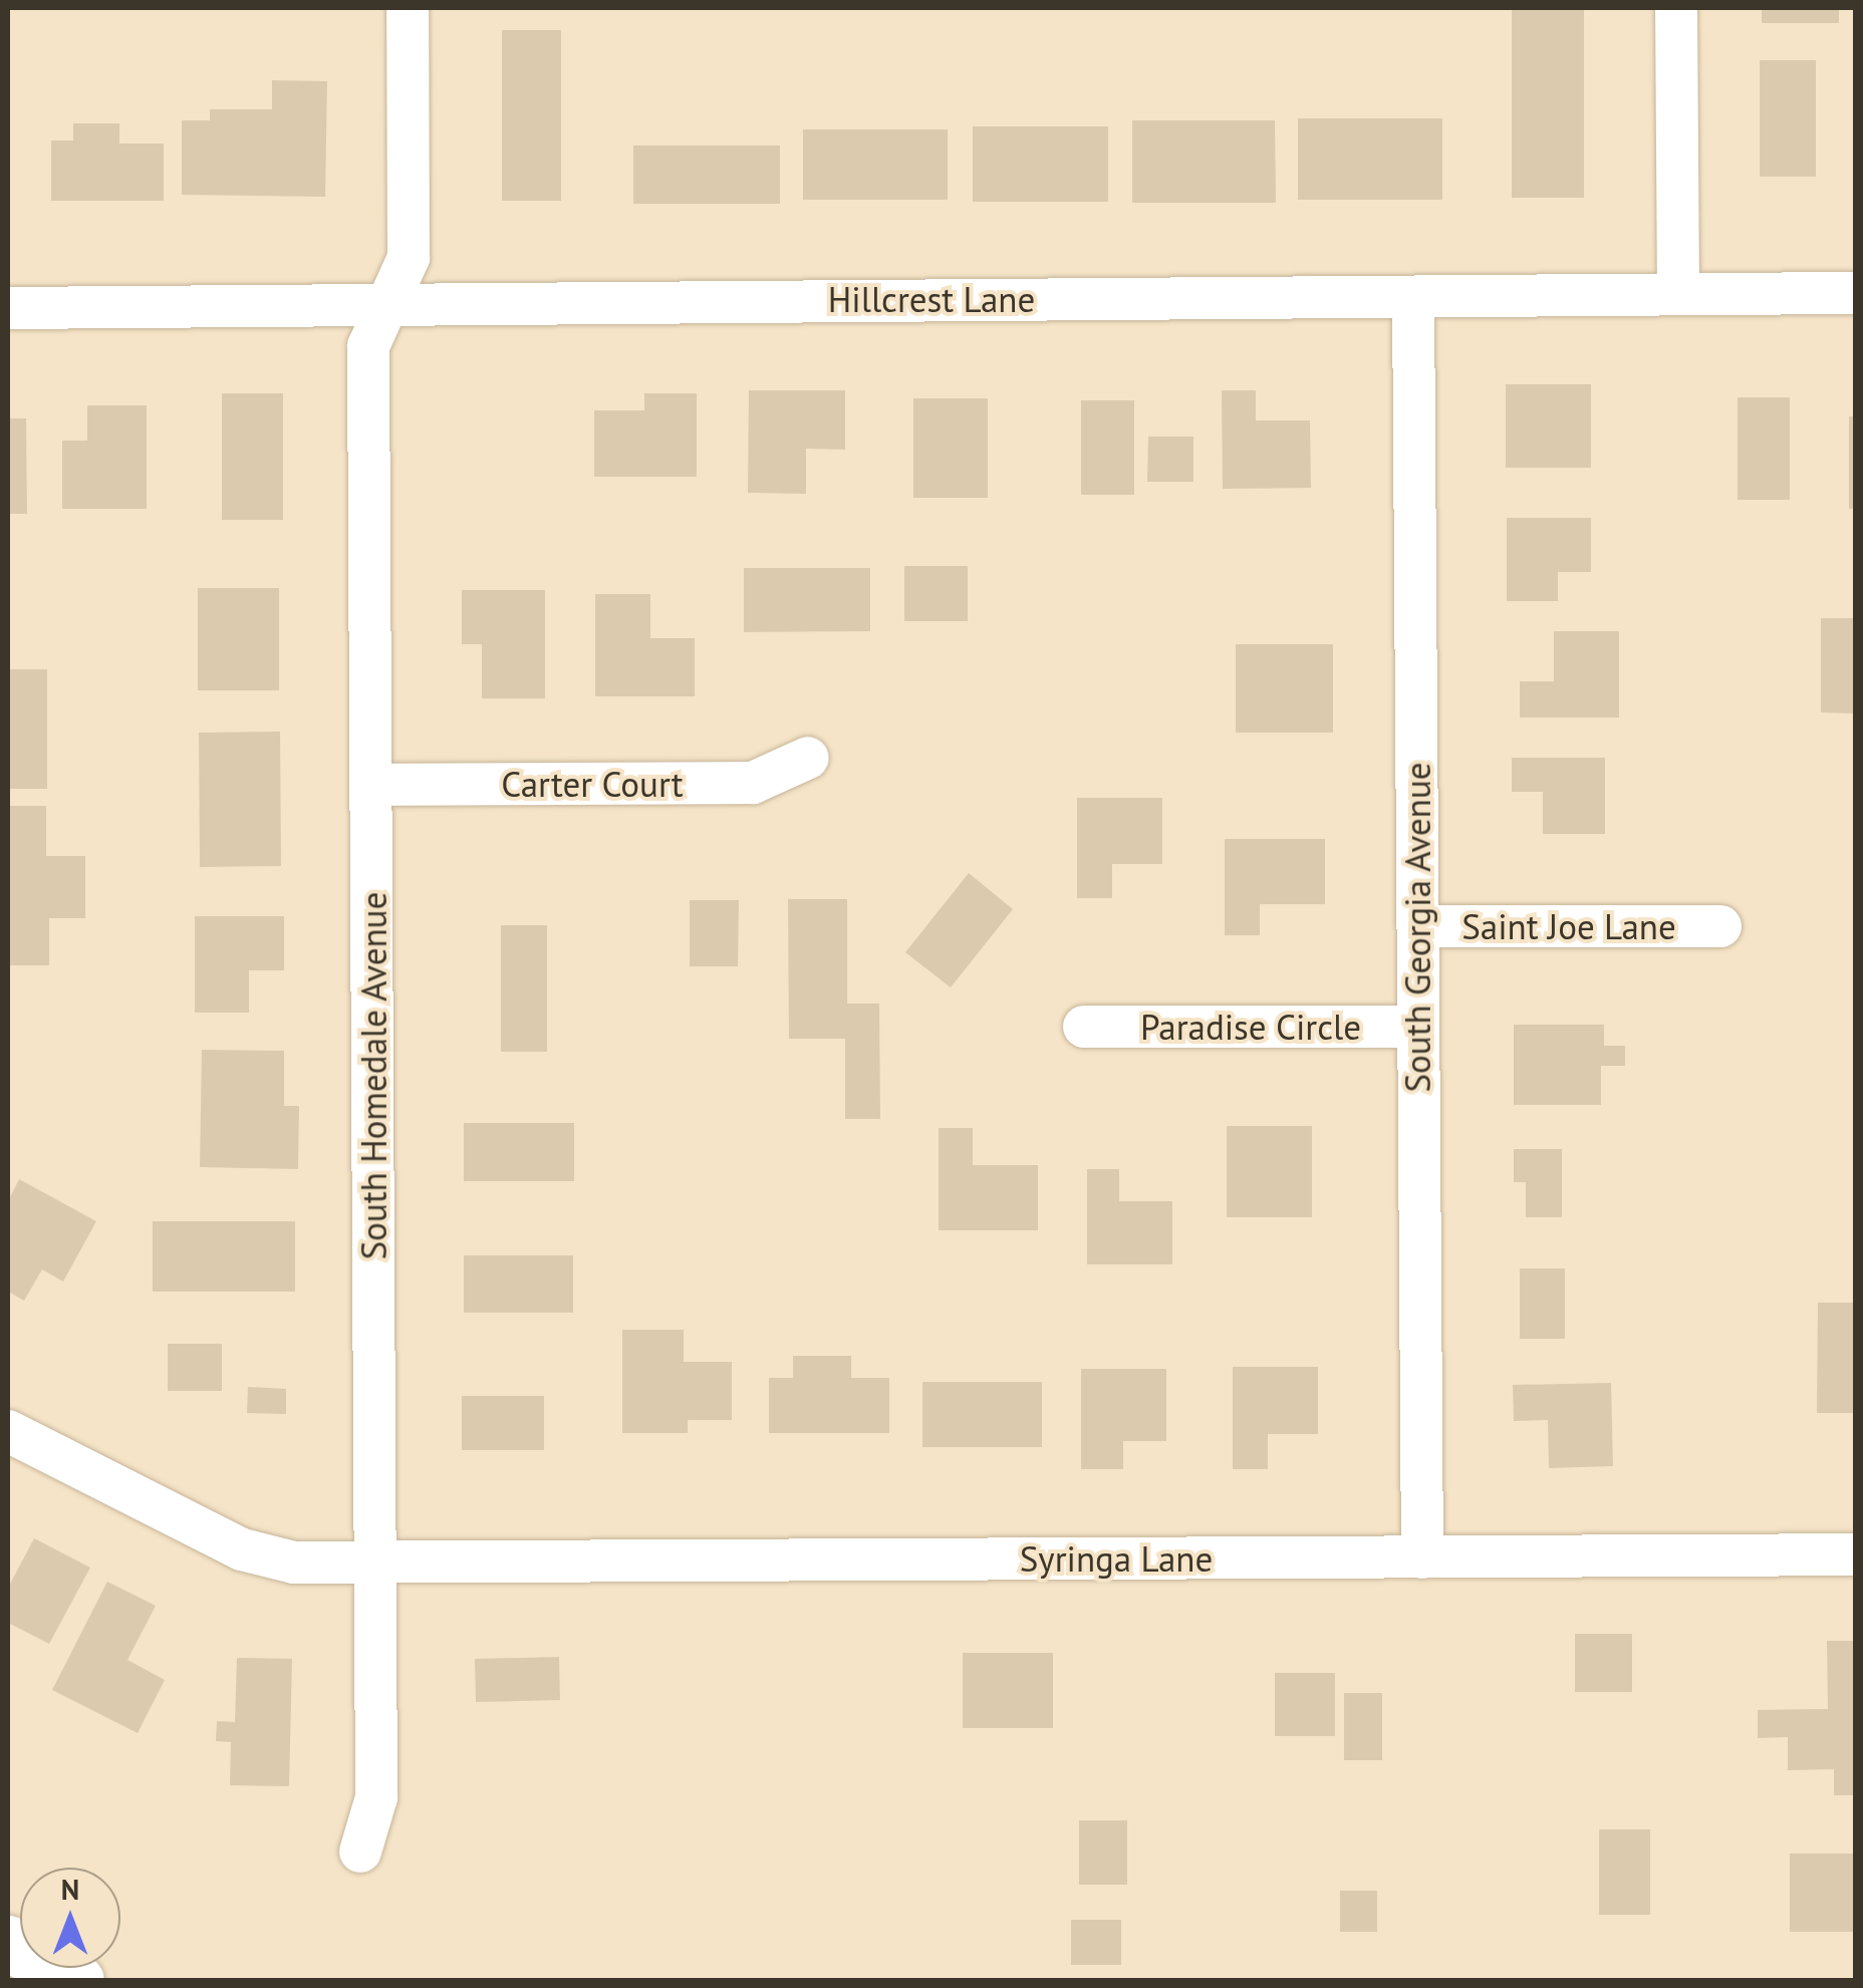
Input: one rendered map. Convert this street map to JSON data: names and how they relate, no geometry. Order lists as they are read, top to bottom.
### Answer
{
  "streets": {
    "street": [
      "Hillcrest Lane",
      "Carter Court",
      "Saint Joe Lane",
      "South Georgia Avenue",
      "Paradise Circle",
      "South Homedale Avenue",
      "Syringa Lane"
    ]
  },
  "crossings": [
    ["Hillcrest Lane", "South Georgia Avenue"],
    ["Hillcrest Lane", "South Homedale Avenue"],
    ["Carter Court", "South Homedale Avenue"],
    ["Saint Joe Lane", "South Georgia Avenue"],
    ["South Georgia Avenue", "Paradise Circle"],
    ["South Georgia Avenue", "Syringa Lane"],
    ["South Homedale Avenue", "Syringa Lane"]
  ],
  "north": "top"
}
